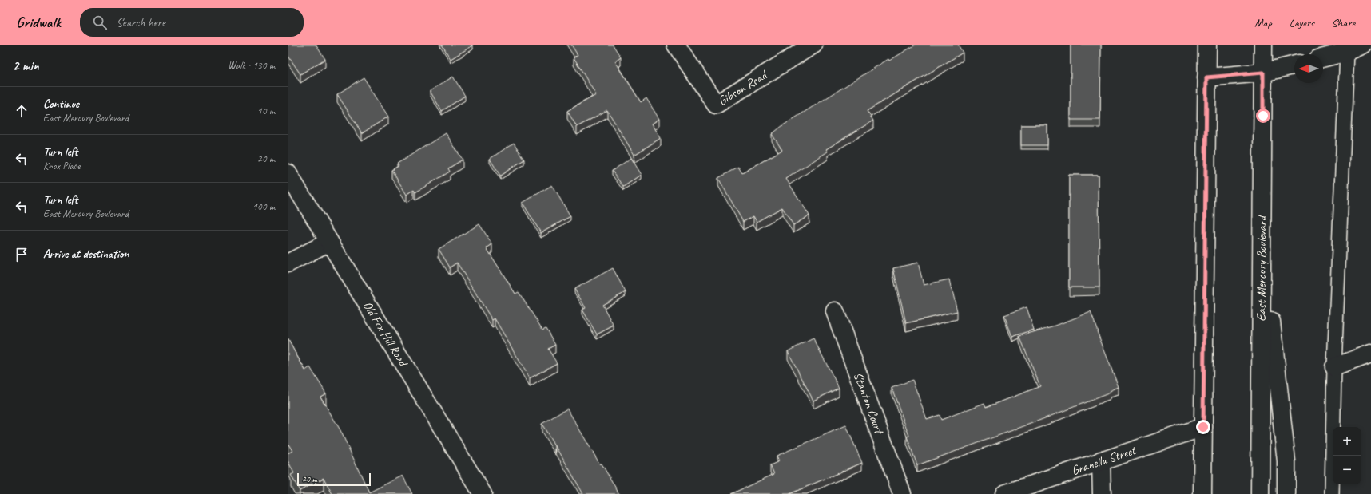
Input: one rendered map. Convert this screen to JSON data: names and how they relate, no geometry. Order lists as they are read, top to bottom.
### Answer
{
  "streets": {
    "street": [
      "Gibson Road",
      "East Mercury Boulevard",
      "Old Fox Hill Road",
      "Stanton Court",
      "Granella Street"
    ]
  },
  "scale_bar": "20 m",
  "north": "left",
  "page": {
    "header": "Gridwalk",
    "search": "Search here",
    "nav": ["Map", "Layers", "Share"],
    "heading": ["2 min", "Walk · 130 m"],
    "list": [
      ["Continue", "East Mercury Boulevard", "10 m"],
      ["Turn left", "Knox Place", "20 m"],
      ["Turn left", "East Mercury Boulevard", "100 m"],
      "Arrive at destination"
    ],
    "map_buttons": ["+", "−"],
    "scale": "20 m"
  }
}
